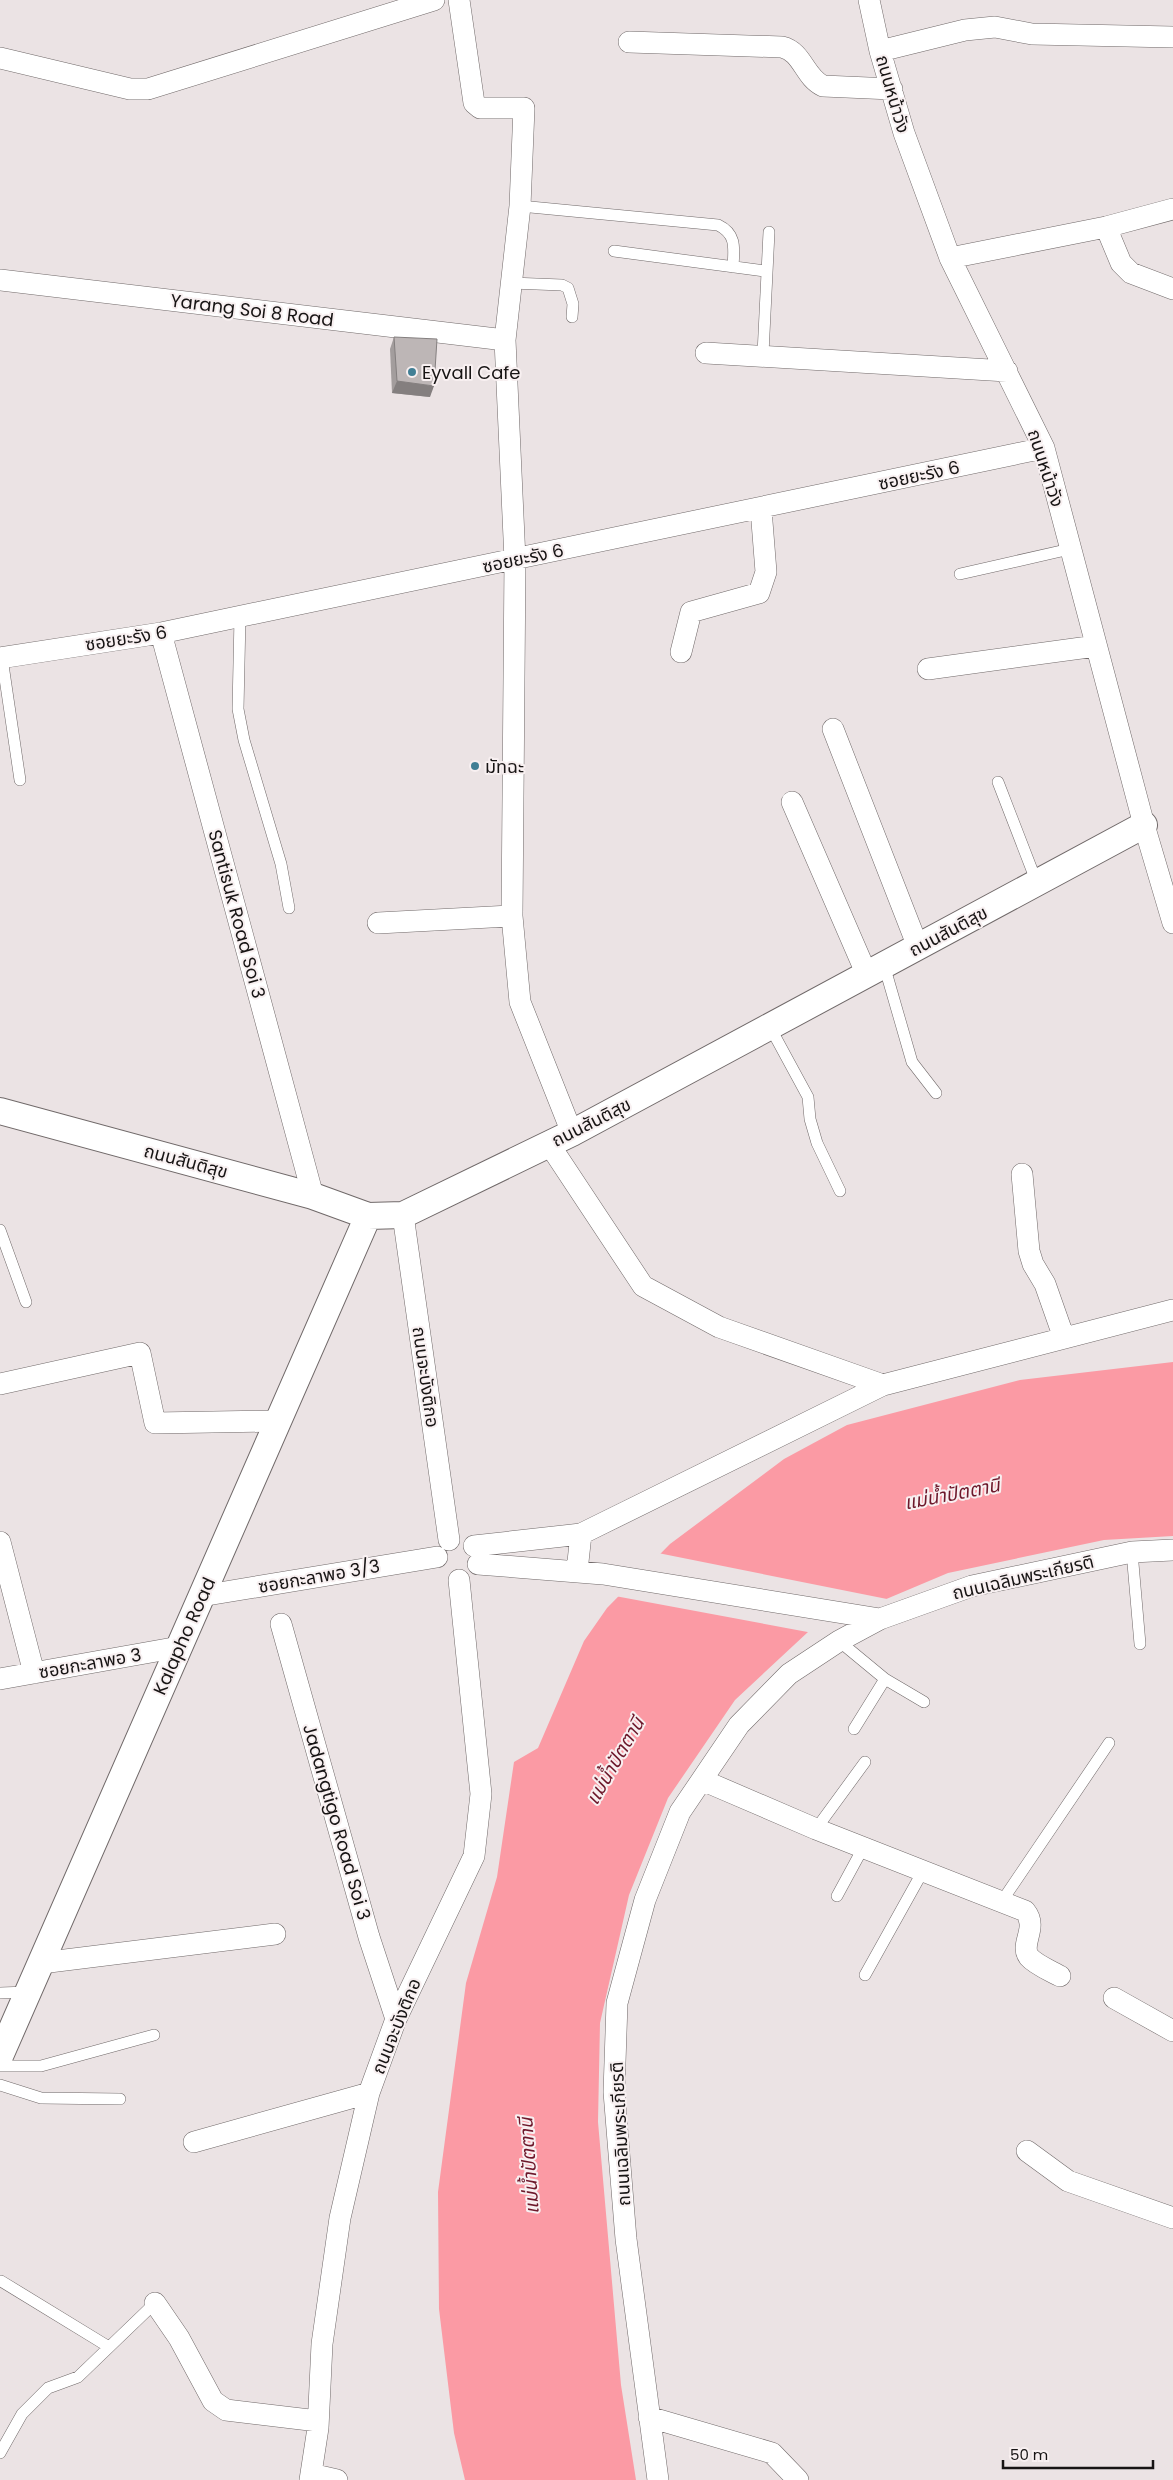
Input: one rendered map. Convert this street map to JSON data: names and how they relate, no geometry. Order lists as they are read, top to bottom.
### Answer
{
  "streets": {
    "street": [
      "ถนนหน้าวัง",
      "Yarang Soi 8 Road",
      "ซอยยะรัง 6",
      "Santisuk Road Soi 3",
      "ถนนสันติสุข",
      "ถนนจะบังติกอ",
      "ซอยกะลาพอ 3/3",
      "ถนนเฉลิมพระเกียรติ",
      "Kalapho Road",
      "ซอยกะลาพอ 3",
      "Jadangtigo Road Soi 3"
    ]
  },
  "crossings": [
    ["ถนนหน้าวัง", "ซอยยะรัง 6"],
    ["ถนนหน้าวัง", "ถนนสันติสุข"],
    ["ซอยยะรัง 6", "Santisuk Road Soi 3"],
    ["Santisuk Road Soi 3", "ถนนสันติสุข"],
    ["ถนนสันติสุข", "ถนนจะบังติกอ"],
    ["ถนนสันติสุข", "Kalapho Road"],
    ["ถนนจะบังติกอ", "ซอยกะลาพอ 3/3"],
    ["ถนนจะบังติกอ", "Jadangtigo Road Soi 3"],
    ["ซอยกะลาพอ 3/3", "Kalapho Road"],
    ["Kalapho Road", "ซอยกะลาพอ 3"]
  ],
  "water": ["แม่น้ำปัตตานี"],
  "places": ["Eyvall Cafe", "มัทฉะ"],
  "scale_bar": "50 m"
}
